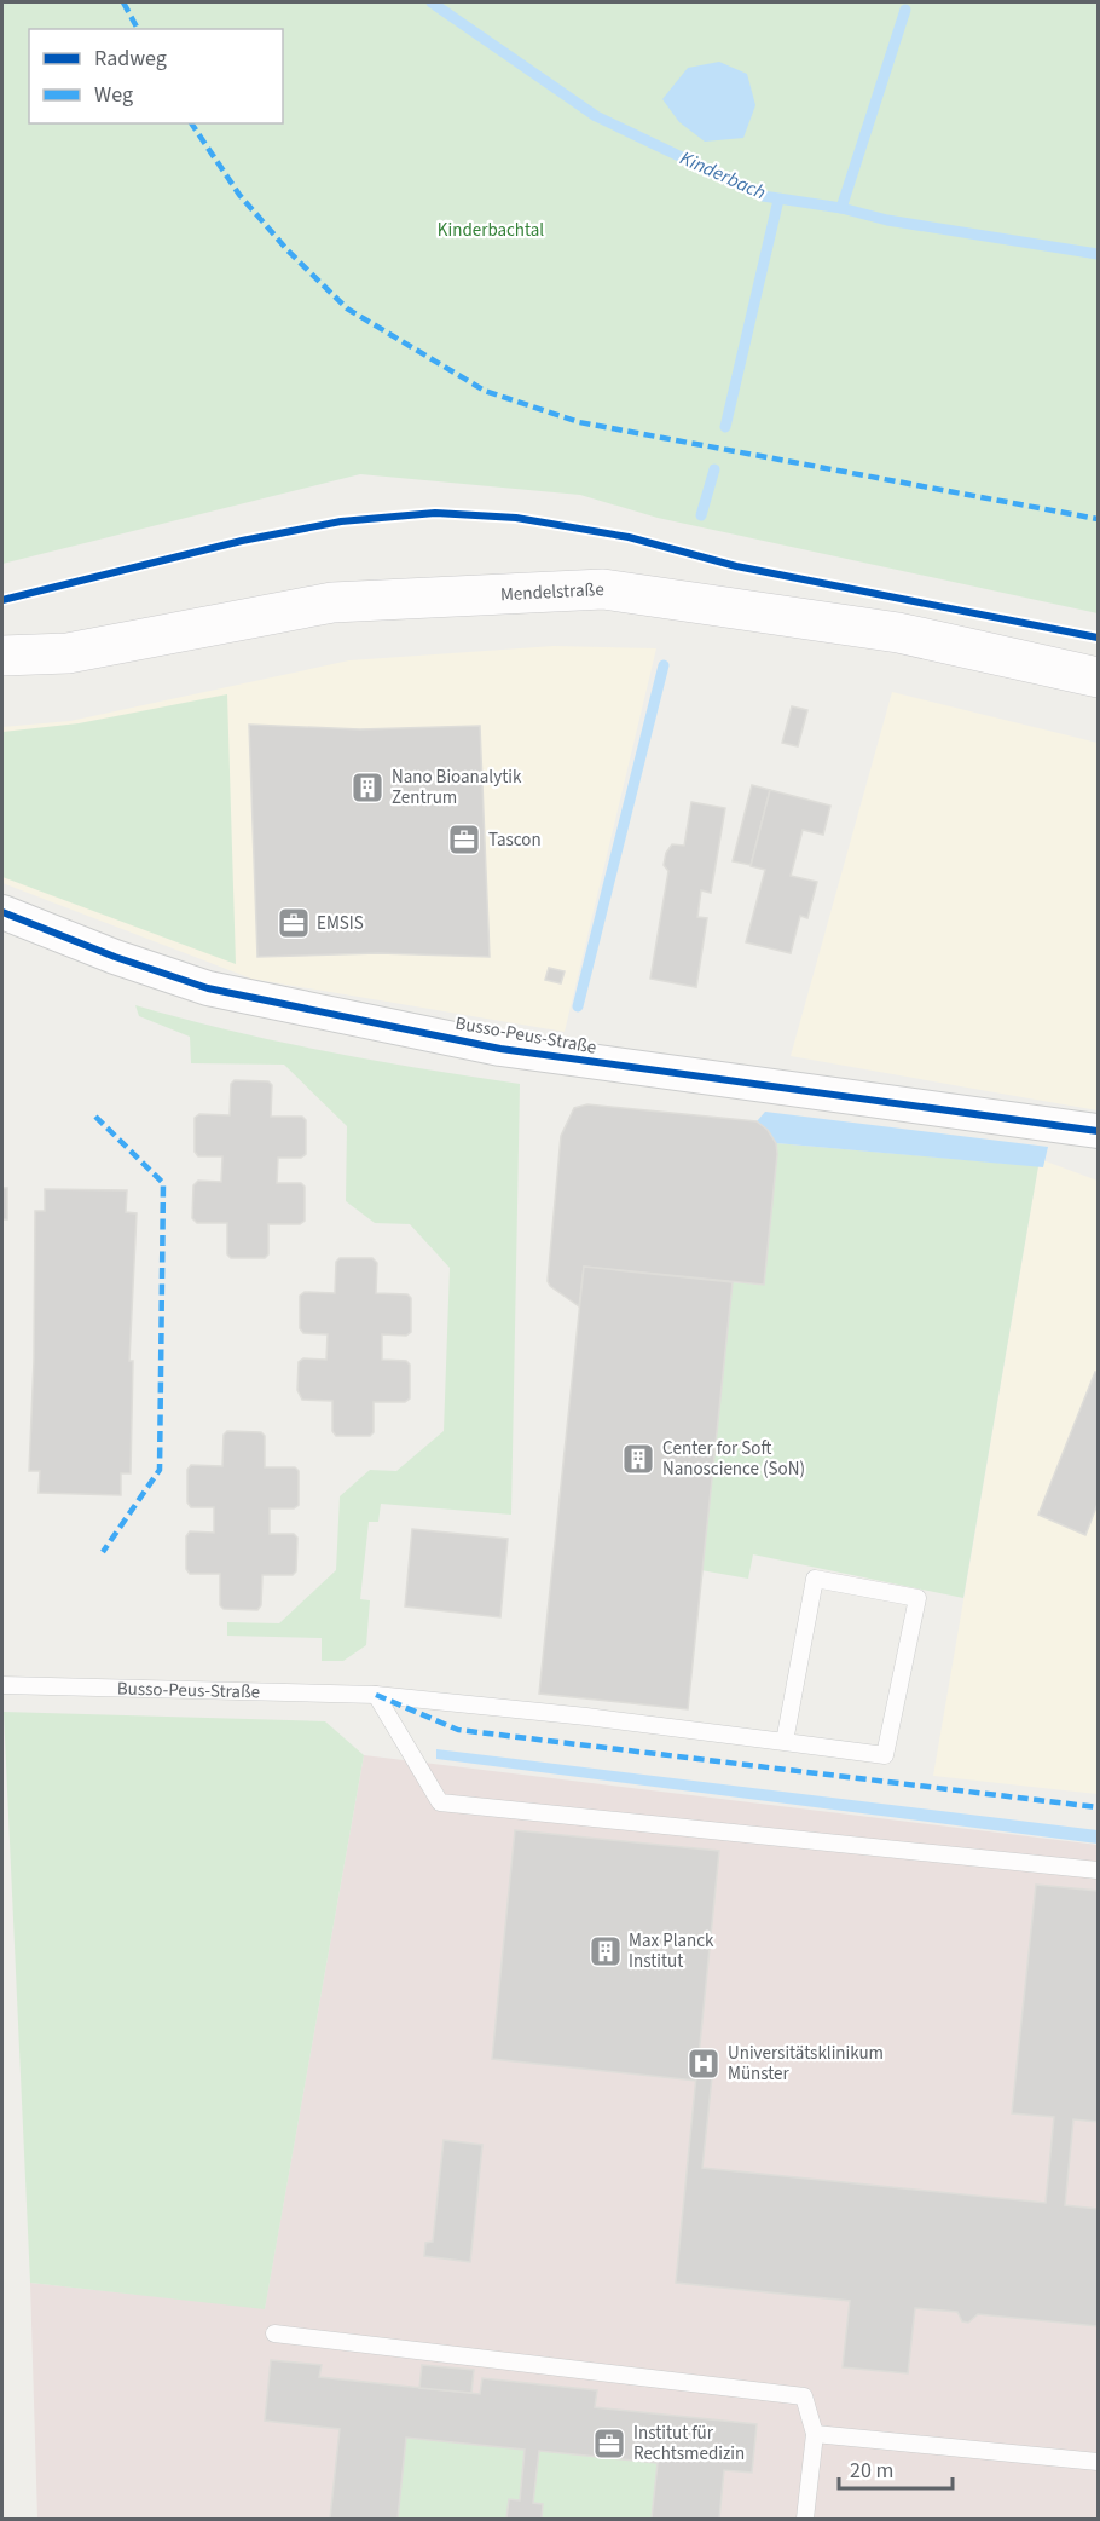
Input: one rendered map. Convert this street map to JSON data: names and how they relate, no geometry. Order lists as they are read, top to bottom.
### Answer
{
  "streets": {
    "main road": ["Mendelstraße"],
    "street": ["Busso-Peus-Straße"]
  },
  "water": ["Kinderbach"],
  "parks": ["Kinderbachtal"],
  "places": {
    "building": ["Nano Bioanalytik Zentrum", "Center for Soft Nanoscience (SoN)", "Max Planck Institut"],
    "office": ["Tascon", "EMSIS", "Institut für Rechtsmedizin"],
    "hospital": ["Universitätsklinikum Münster"]
  },
  "legend": ["Radweg", "Weg"],
  "scale_bar": "20 m"
}
